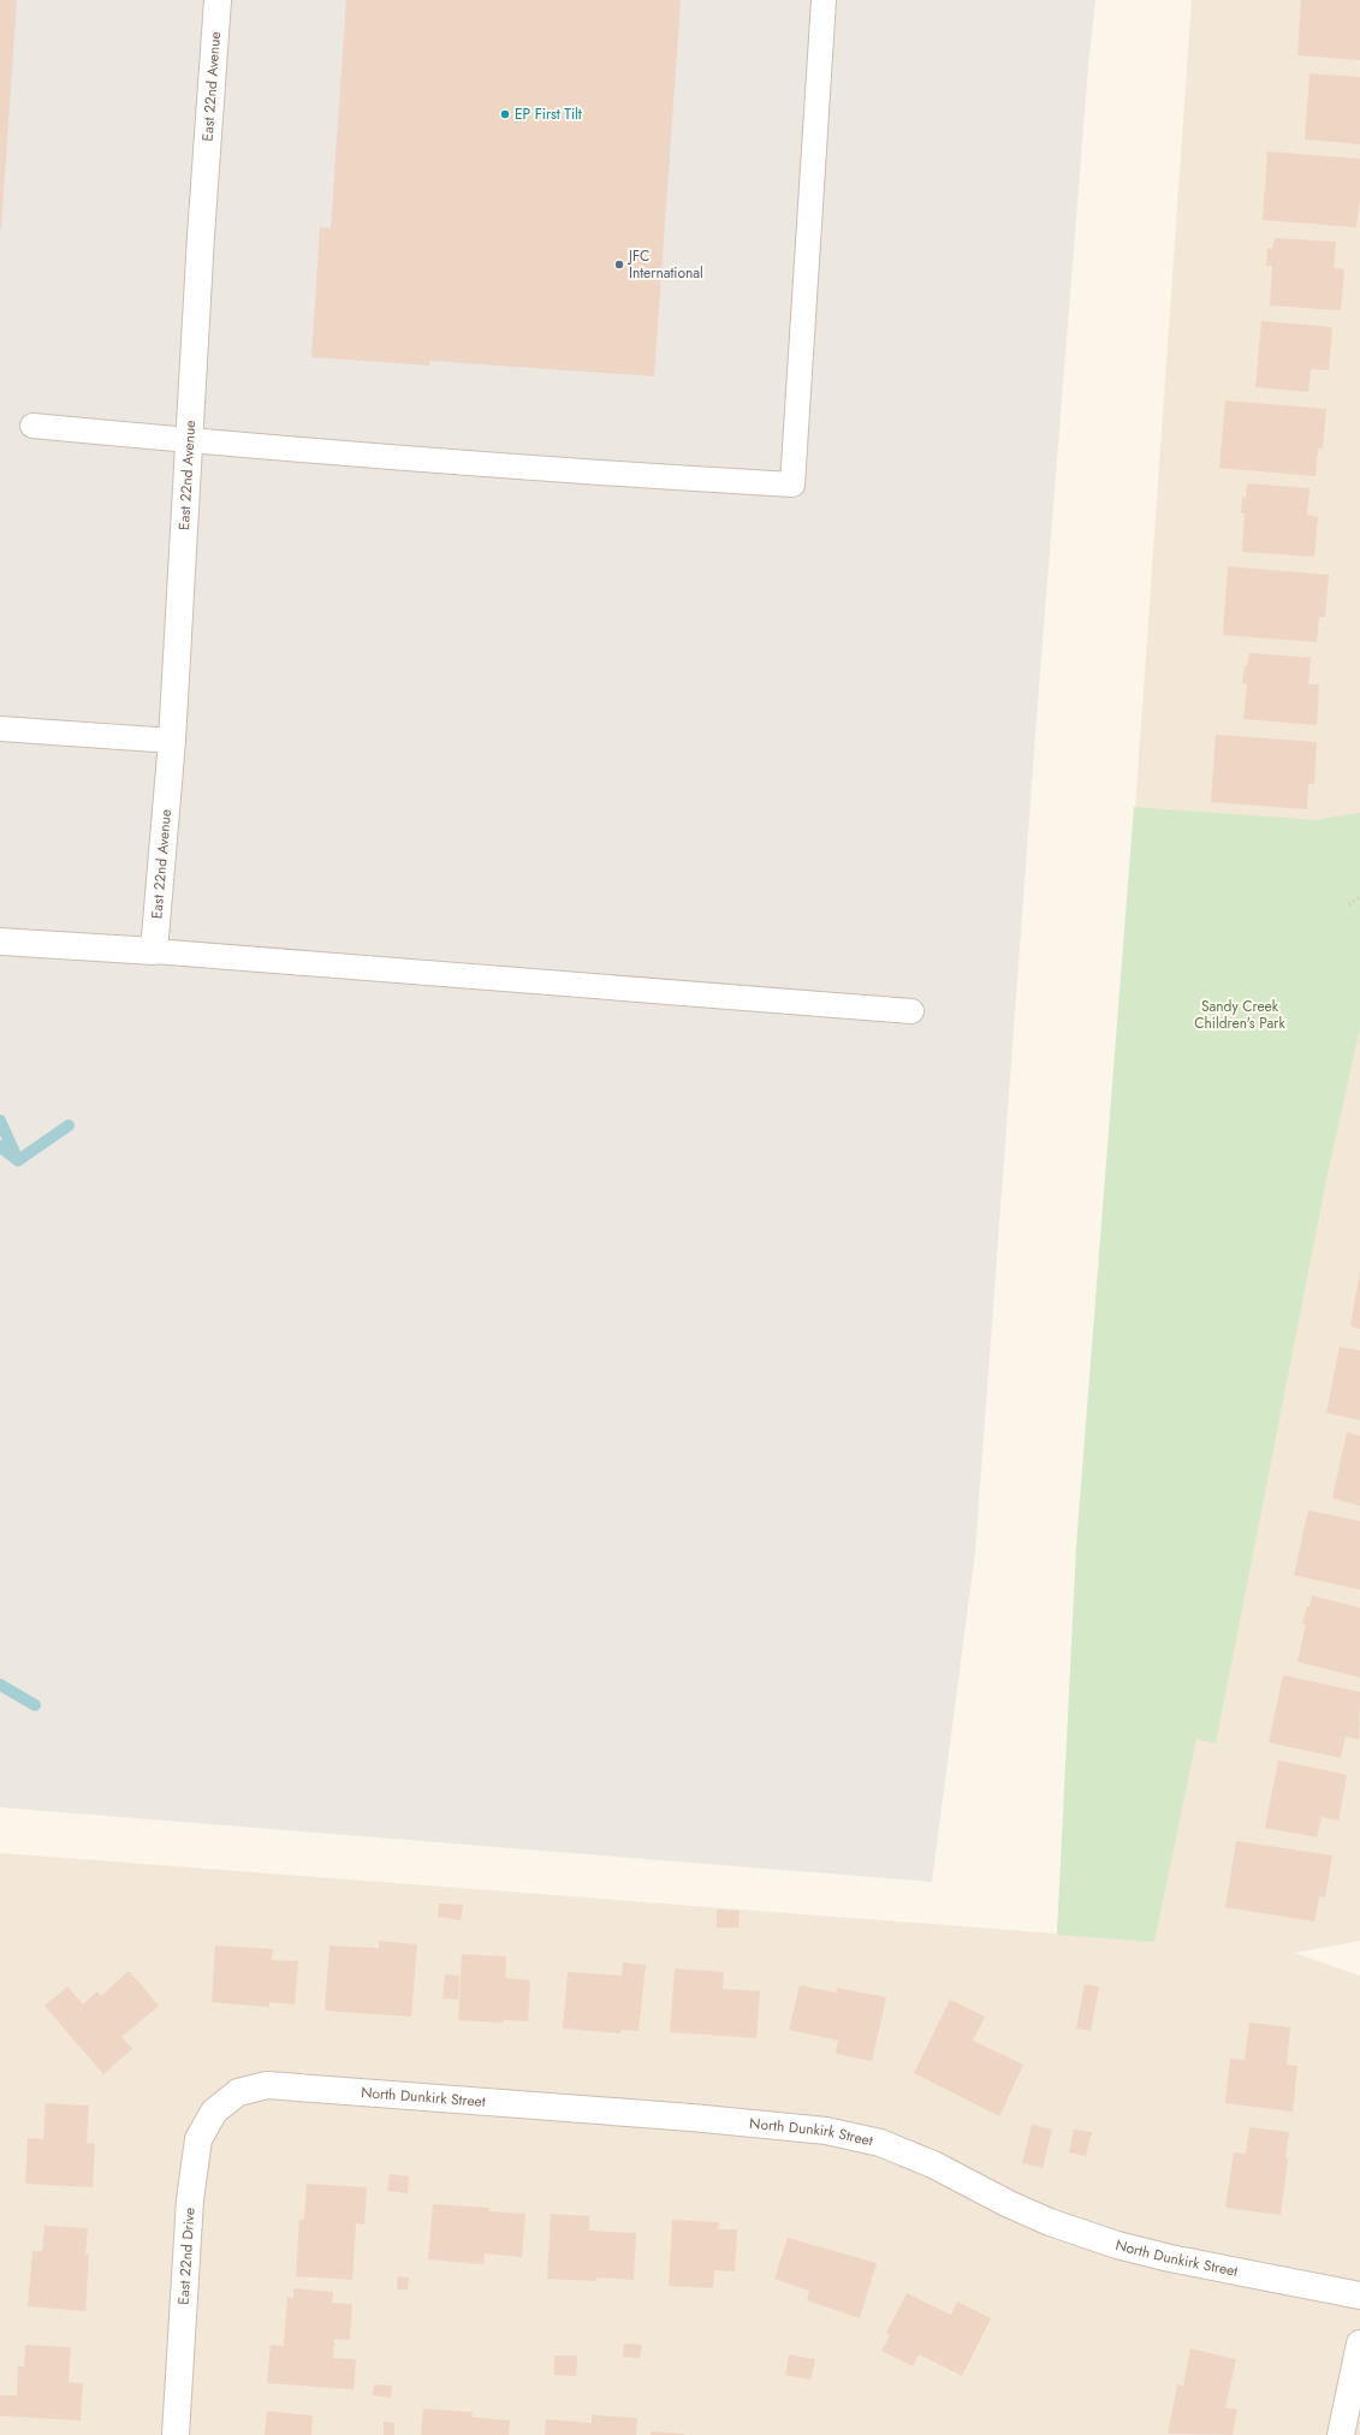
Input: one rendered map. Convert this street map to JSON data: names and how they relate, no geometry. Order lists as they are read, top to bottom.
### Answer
{
  "streets": {
    "street": ["East 22nd Avenue", "North Dunkirk Street", "East 22nd Drive"]
  },
  "crossings": [
    ["North Dunkirk Street", "East 22nd Drive"]
  ],
  "parks": ["Sandy Creek Children's Park"],
  "places": ["EP First Tilt", "JFC International"]
}
